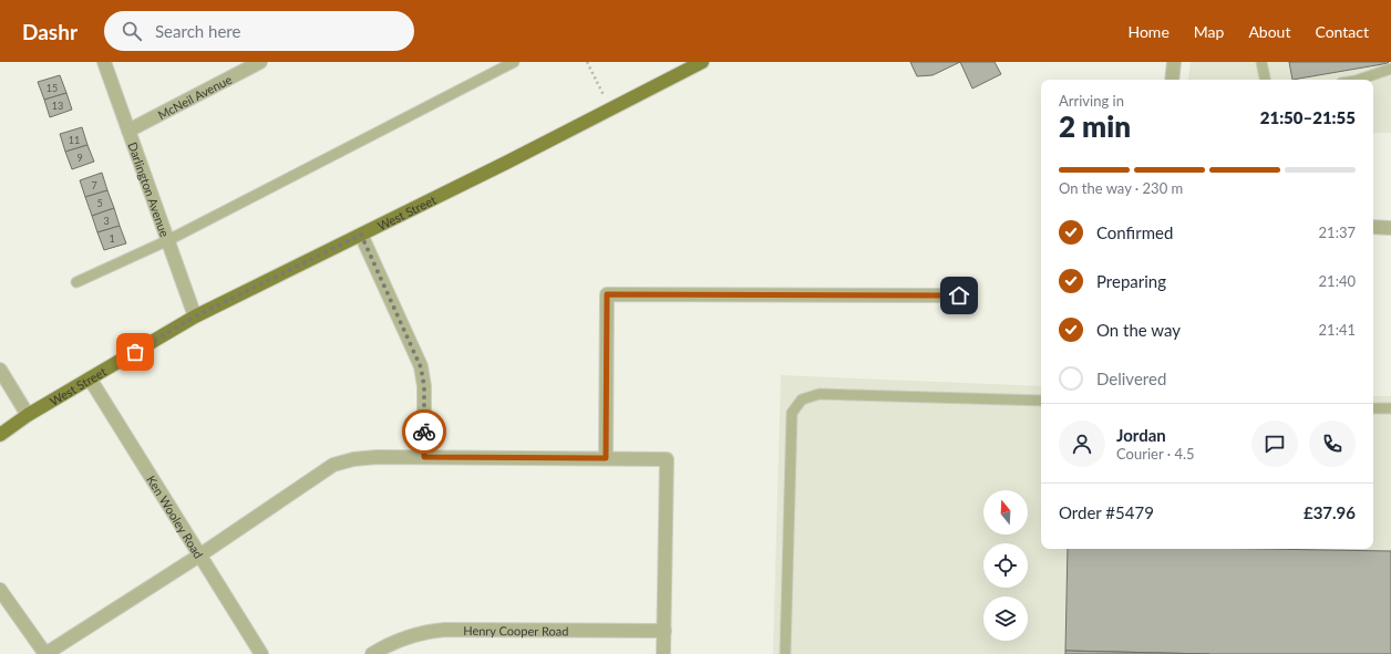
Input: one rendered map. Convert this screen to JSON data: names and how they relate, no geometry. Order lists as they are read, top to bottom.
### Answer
{
  "streets": {
    "main road": ["West Street"],
    "street": [
      "McNeil Avenue",
      "Darlington Avenue",
      "Ken Wooley Road",
      "Henry Cooper Road"
    ]
  },
  "crossings": [
    ["McNeil Avenue", "Darlington Avenue"],
    ["Darlington Avenue", "West Street"],
    ["West Street", "Ken Wooley Road"]
  ],
  "house_numbers": [
    "15",
    "13",
    "11",
    "9",
    "7",
    "5",
    "3",
    "1"
  ],
  "north": "top",
  "page": {
    "header": "Dashr",
    "search": "Search here",
    "nav": [
      "Home",
      "Map",
      "About",
      "Contact"
    ],
    "heading": ["2 min", "Arriving in", "21:50–21:55"],
    "panel": [
      "Jordan",
      "Courier · 4.5",
      "Order #5479",
      "£37.96"
    ],
    "bar": "On the way · 230 m",
    "list": [
      ["Confirmed", "21:37"],
      ["Preparing", "21:40"],
      ["On the way", "21:41"],
      "Delivered"
    ]
  }
}
